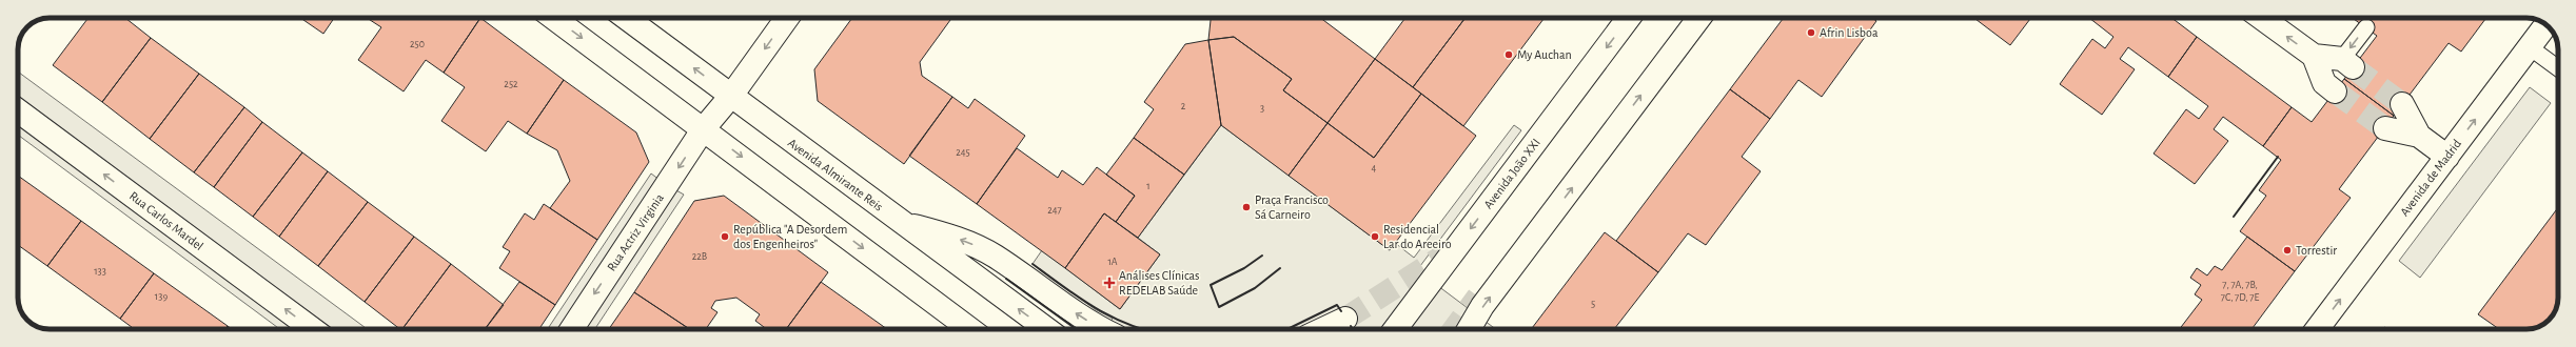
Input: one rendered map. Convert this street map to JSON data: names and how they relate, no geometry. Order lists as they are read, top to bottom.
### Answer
{
  "streets": {
    "main road": [
      "Avenida João XXI",
      "Avenida Almirante Reis",
      "Avenida de Madrid",
      "Rua Carlos Mardel",
      "Rua Actriz Virginia"
    ]
  },
  "crossings": [
    ["Avenida Almirante Reis", "Rua Actriz Virginia"]
  ],
  "one_way": ["Avenida de Madrid", "Rua Carlos Mardel", "Rua Actriz Virginia"],
  "places": {
    "other": [
      "Afrin Lisboa",
      "My Auchan",
      "Praça Francisco Sá Carneiro",
      "República \"A Desordem dos Engenheiros\"",
      "Residencial Lar do Areeiro",
      "Torrestir"
    ],
    "health": ["Análises Clínicas REDELAB Saúde"]
  },
  "house_numbers": [
    "250",
    "252",
    "2",
    "3",
    "245",
    "4",
    "1",
    "247",
    "22B",
    "1A",
    "133",
    "7, 7A, 7B, 7C, 7D, 7E",
    "139",
    "5"
  ]
}
